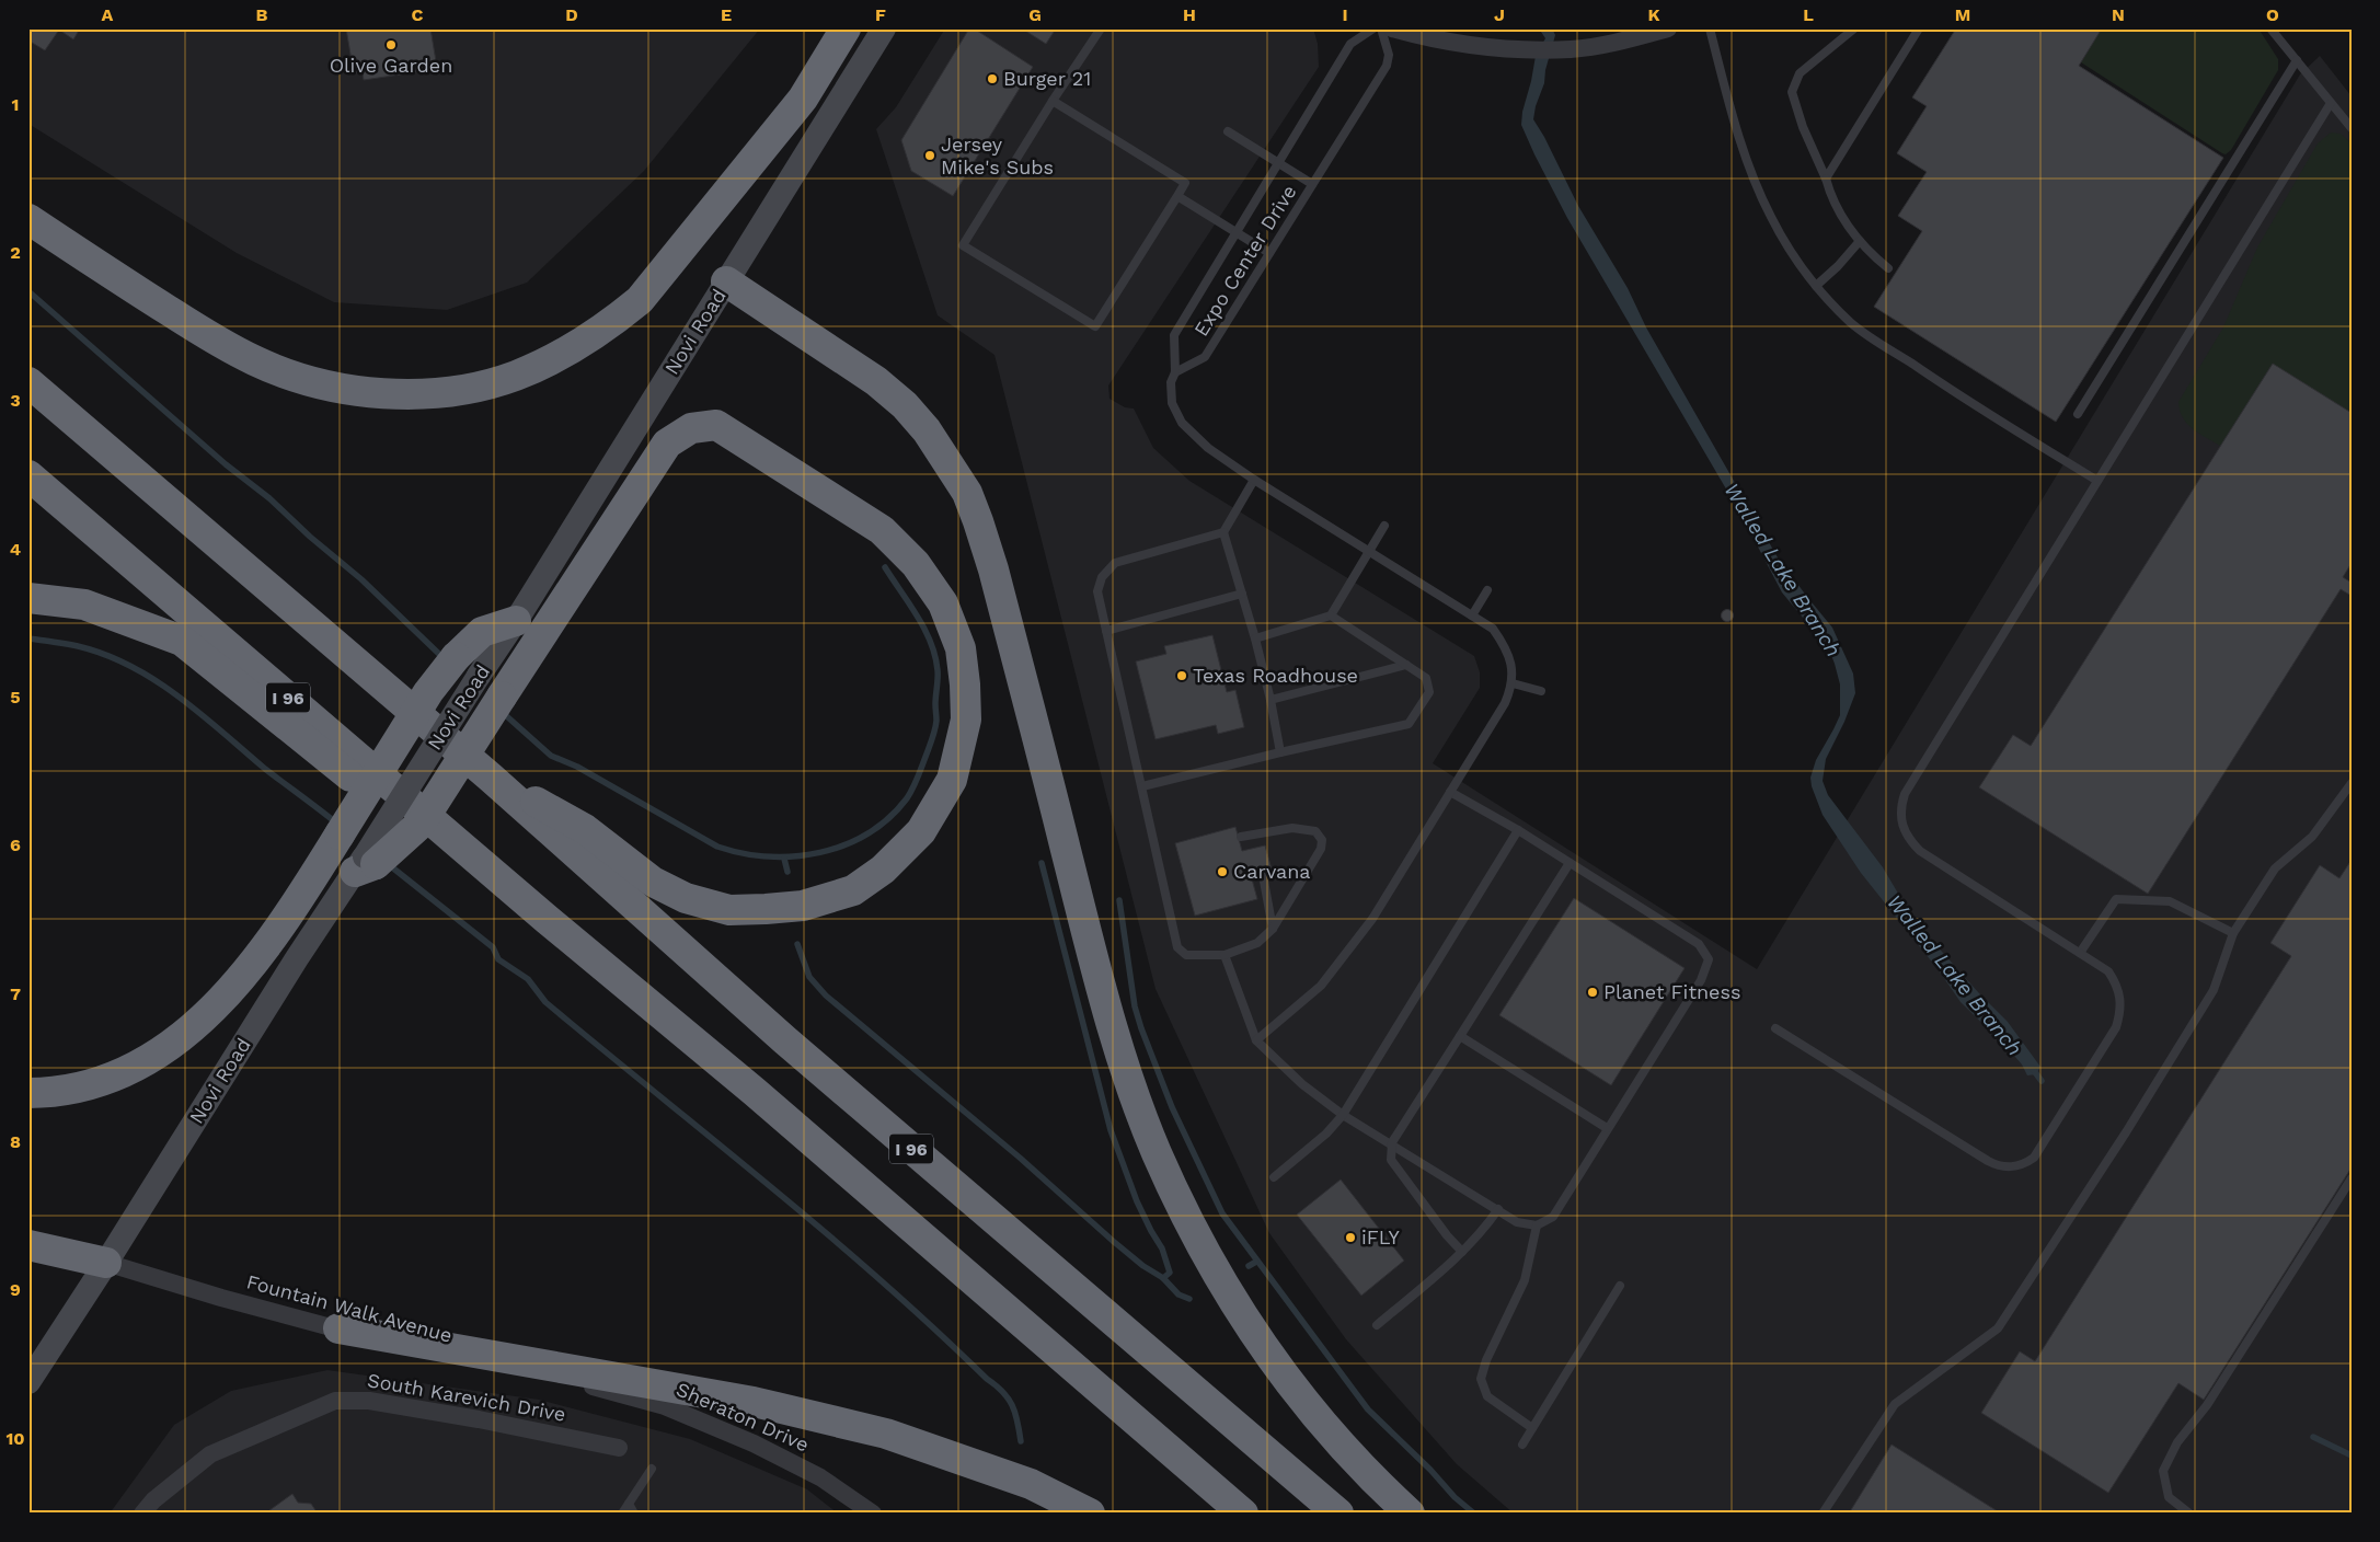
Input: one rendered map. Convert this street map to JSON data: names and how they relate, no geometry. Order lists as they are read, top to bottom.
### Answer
{
  "streets": {
    "highway": ["I 96"],
    "main road": ["Novi Road"],
    "street": ["Fountain Walk Avenue", "South Karevich Drive", "Sheraton Drive"],
    "lane": ["Expo Center Drive"]
  },
  "crossings": [
    ["Novi Road", "Fountain Walk Avenue"],
    ["Fountain Walk Avenue", "Sheraton Drive"]
  ],
  "water": ["Walled Lake Branch"],
  "places": [
    "Olive Garden",
    "Burger 21",
    "Jersey Mike's Subs",
    "Texas Roadhouse",
    "Carvana",
    "Planet Fitness",
    "iFLY"
  ],
  "grid": {
    "columns": [
      "A",
      "B",
      "C",
      "D",
      "E",
      "F",
      "G",
      "H",
      "I",
      "J",
      "K",
      "L",
      "M",
      "N",
      "O"
    ],
    "rows": [
      "1",
      "2",
      "3",
      "4",
      "5",
      "6",
      "7",
      "8",
      "9",
      "10"
    ]
  }
}
